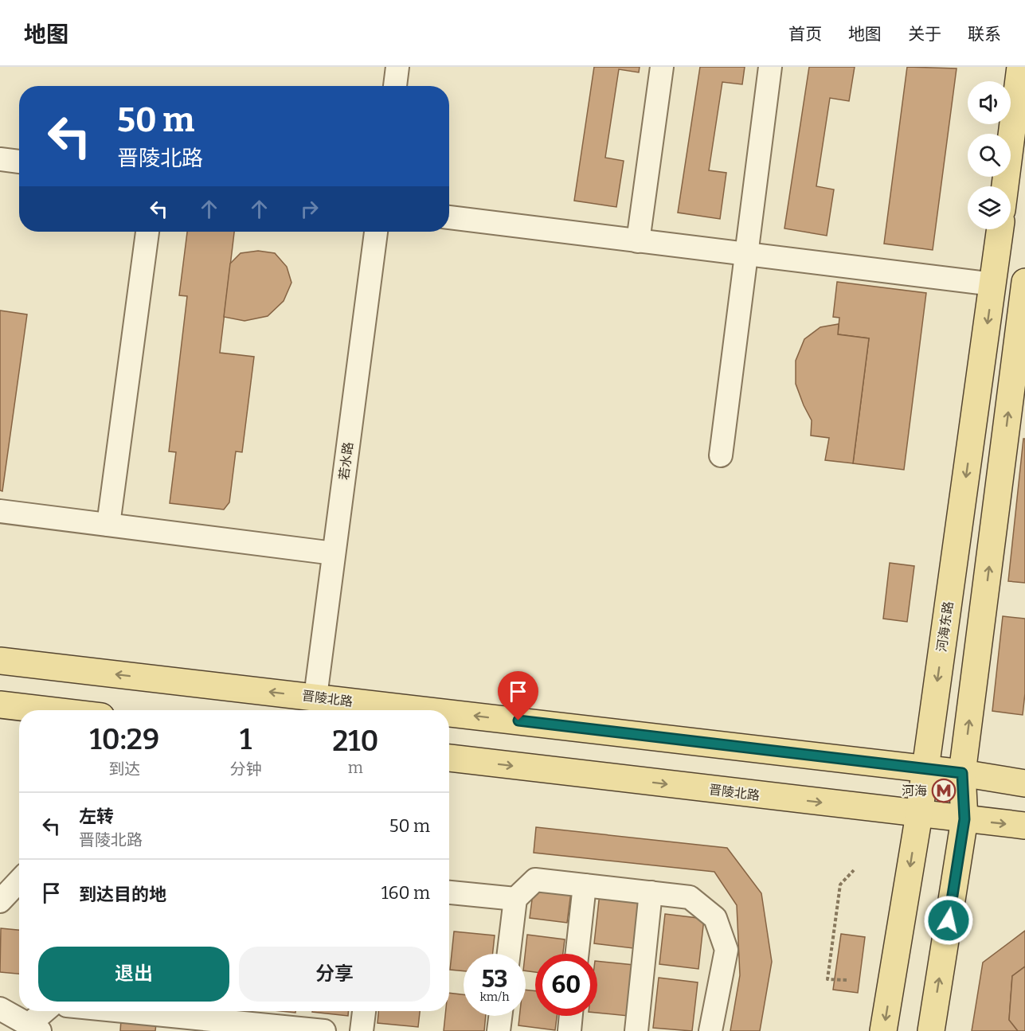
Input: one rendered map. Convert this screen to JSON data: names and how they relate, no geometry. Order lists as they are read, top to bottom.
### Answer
{
  "streets": {
    "main road": ["河海东路", "晋陵北路"],
    "lane": ["若水路"]
  },
  "crossings": [
    ["若水路", "晋陵北路"],
    ["河海东路", "晋陵北路"]
  ],
  "places": {
    "metro station": ["河海"]
  },
  "page": {
    "header": "地图",
    "nav": [
      "首页",
      "地图",
      "关于",
      "联系"
    ],
    "turn": ["50 m", "晋陵北路"],
    "eta": [
      "10:29",
      "到达",
      "1",
      "分钟",
      "210",
      "m"
    ],
    "list": [
      {
        "name": "左转",
        "note": "晋陵北路",
        "value": "50 m"
      },
      {
        "name": "到达目的地",
        "value": "160 m"
      }
    ],
    "buttons": ["退出", "分享"],
    "speed": "53 km/h",
    "limit": "60"
  }
}
